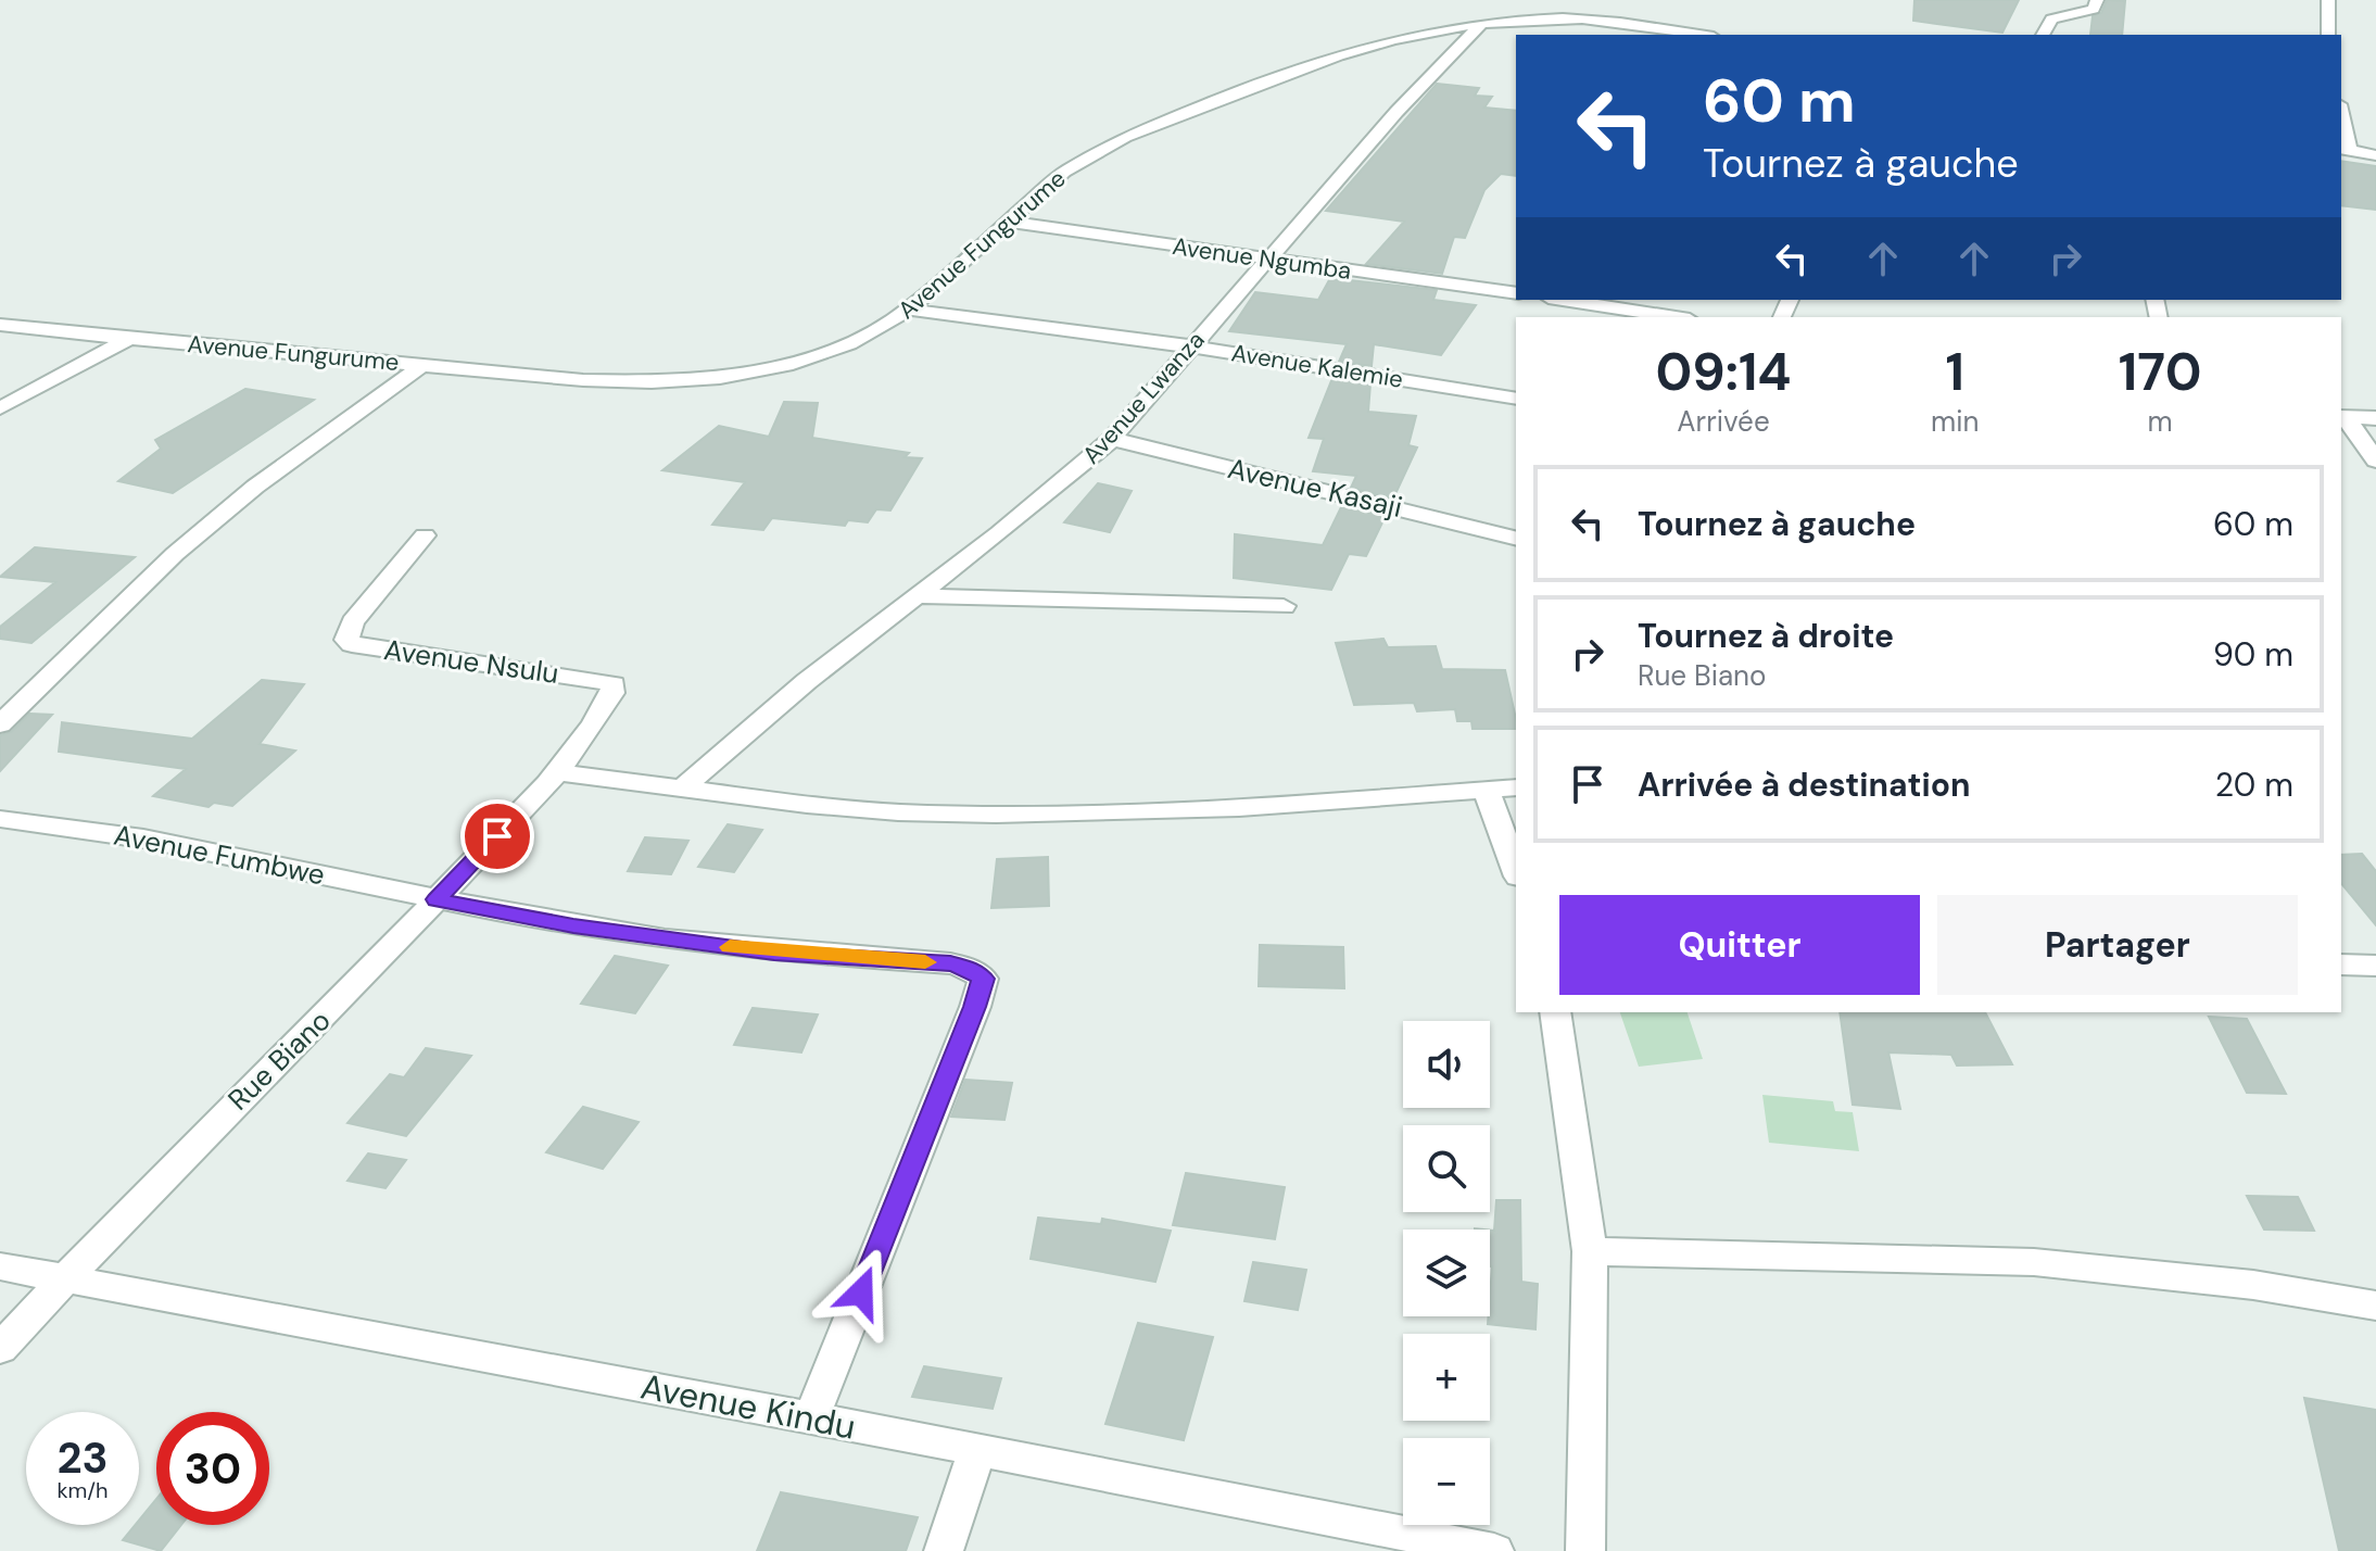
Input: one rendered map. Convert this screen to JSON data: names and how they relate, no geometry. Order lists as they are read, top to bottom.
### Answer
{
  "streets": {
    "street": [
      "Avenue Fungurume",
      "Avenue Ngumba",
      "Avenue Kalemie",
      "Avenue Lwanza",
      "Avenue Kasaji",
      "Avenue Nsulu",
      "Avenue Fumbwe",
      "Rue Biano",
      "Avenue Kindu"
    ]
  },
  "crossings": [
    ["Avenue Fungurume", "Avenue Ngumba"],
    ["Avenue Fungurume", "Avenue Kalemie"],
    ["Avenue Fungurume", "Avenue Lwanza"],
    ["Avenue Ngumba", "Avenue Lwanza"],
    ["Avenue Kalemie", "Avenue Lwanza"],
    ["Avenue Lwanza", "Avenue Kasaji"],
    ["Avenue Nsulu", "Rue Biano"],
    ["Avenue Fumbwe", "Rue Biano"],
    ["Avenue Fumbwe", "Avenue Kindu"],
    ["Rue Biano", "Avenue Kindu"]
  ],
  "page": {
    "turn": ["60 m", "Tournez à gauche"],
    "eta": [
      "09:14",
      "Arrivée",
      "1",
      "min",
      "170",
      "m"
    ],
    "list": [
      {
        "name": "Tournez à gauche",
        "value": "60 m"
      },
      {
        "name": "Tournez à droite",
        "note": "Rue Biano",
        "value": "90 m"
      },
      {
        "name": "Arrivée à destination",
        "value": "20 m"
      }
    ],
    "buttons": ["Quitter", "Partager"],
    "map_buttons": ["+", "−"],
    "speed": "23 km/h",
    "limit": "30"
  }
}
